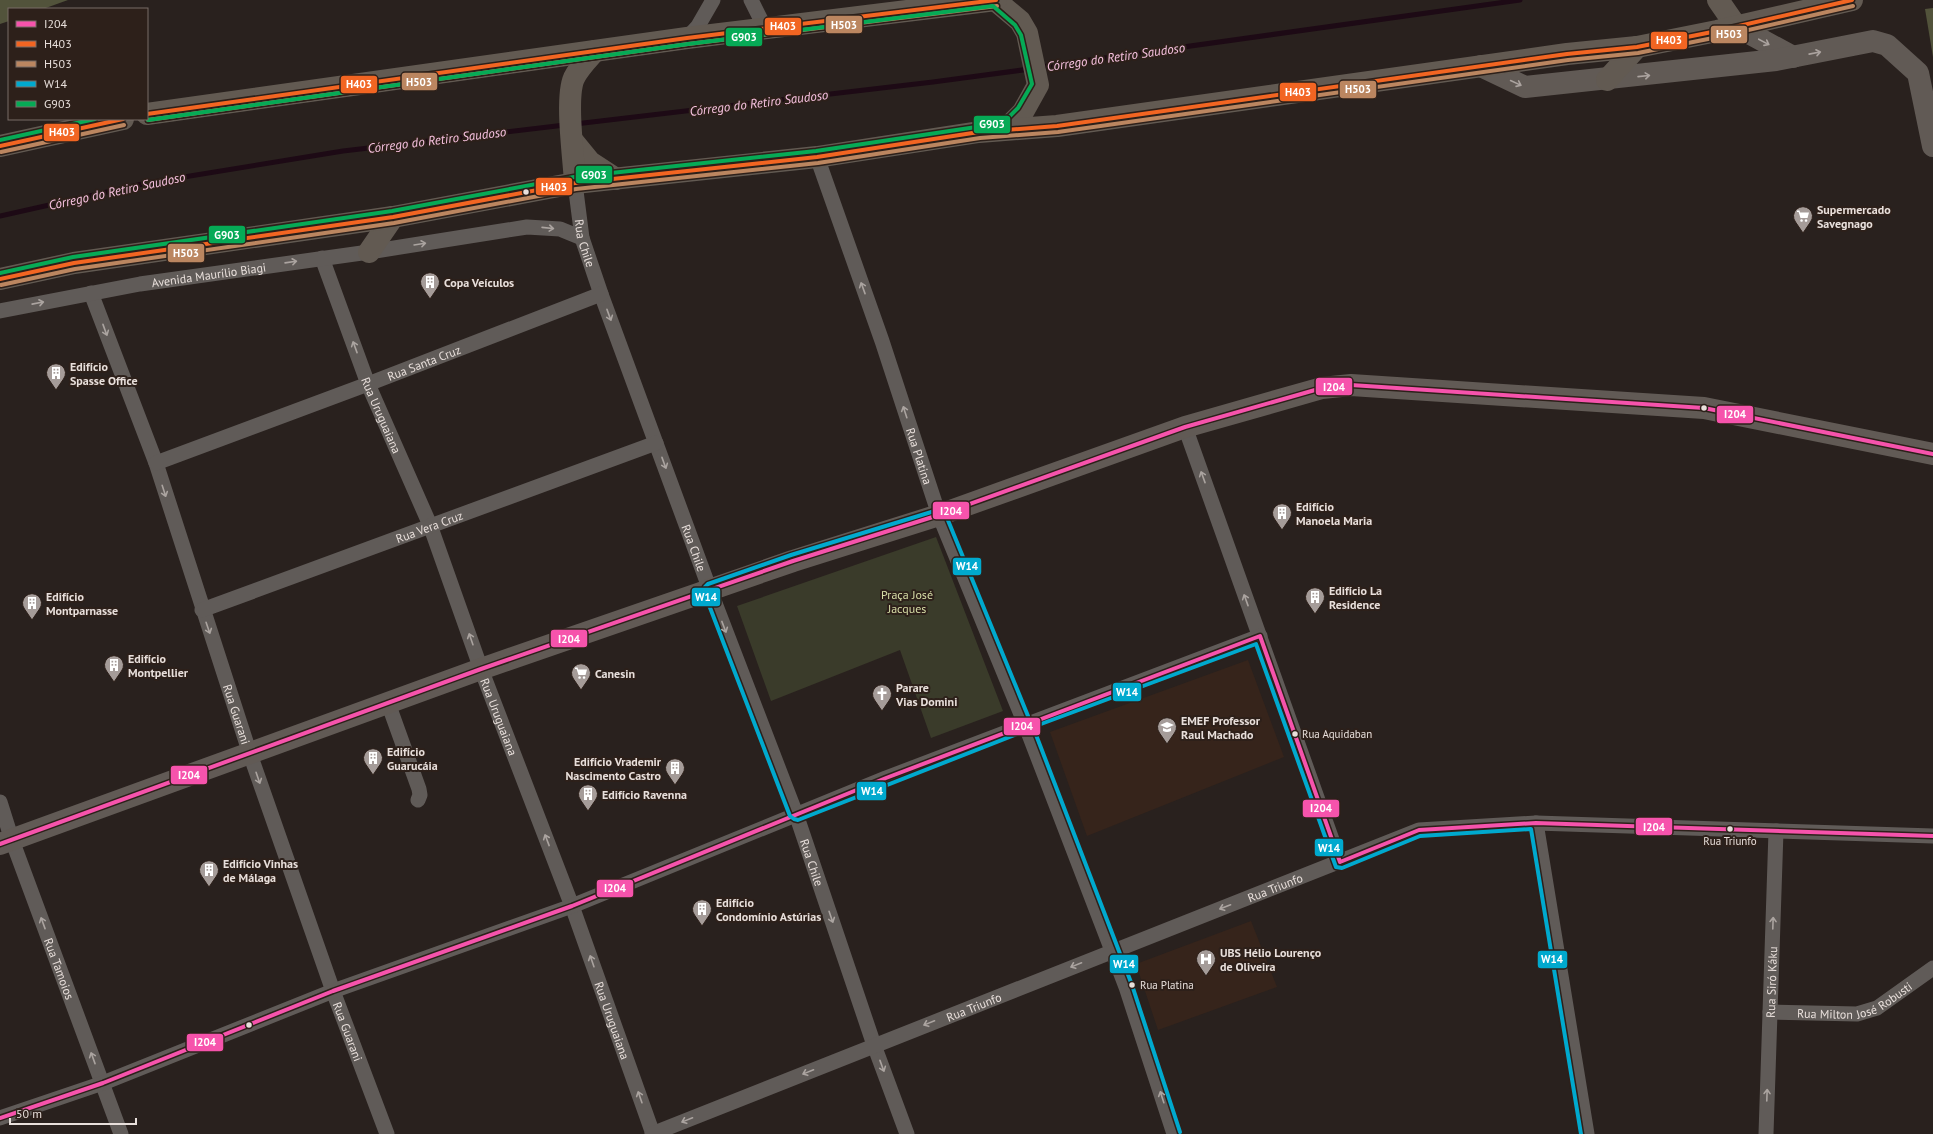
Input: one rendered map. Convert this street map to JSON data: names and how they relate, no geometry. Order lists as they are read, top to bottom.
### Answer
{
  "streets": {
    "street": [
      "Rua Chile",
      "Avenida Maurílio Biagi",
      "Rua Santa Cruz",
      "Rua Uruguaiana",
      "Rua Platina",
      "Rua Vera Cruz",
      "Rua Guarani",
      "Rua Triunfo",
      "Rua Tamoios",
      "Rua Siró Káku",
      "Rua Milton José Robusti"
    ]
  },
  "crossings": [
    ["Rua Chile", "Avenida Maurílio Biagi"],
    ["Rua Chile", "Rua Santa Cruz"],
    ["Rua Chile", "Rua Vera Cruz"],
    ["Rua Chile", "Rua Triunfo"],
    ["Avenida Maurílio Biagi", "Rua Uruguaiana"],
    ["Avenida Maurílio Biagi", "Rua Guarani"],
    ["Rua Santa Cruz", "Rua Uruguaiana"],
    ["Rua Santa Cruz", "Rua Guarani"],
    ["Rua Uruguaiana", "Rua Vera Cruz"],
    ["Rua Uruguaiana", "Rua Triunfo"],
    ["Rua Platina", "Rua Triunfo"],
    ["Rua Vera Cruz", "Rua Guarani"],
    ["Rua Triunfo", "Rua Siró Káku"],
    ["Rua Siró Káku", "Rua Milton José Robusti"]
  ],
  "one_way": [
    "Rua Chile",
    "Avenida Maurílio Biagi",
    "Rua Uruguaiana",
    "Rua Platina",
    "Rua Guarani",
    "Rua Triunfo",
    "Rua Tamoios",
    "Rua Siró Káku"
  ],
  "water": ["Córrego do Retiro Saudoso"],
  "parks": ["Praça José Jacques"],
  "places": {
    "supermarket": ["Supermercado Savegnago", "Canesin"],
    "building": [
      "Copa Veículos",
      "Edifício Spasse Office",
      "Edifício Manoela Maria",
      "Edifício La Residence",
      "Edifício Montparnasse",
      "Edifício Montpellier",
      "Edifício Guarucáia",
      "Edifício Vrademir Nascimento Castro",
      "Edifício Ravenna",
      "Edifício Vinhas de Málaga",
      "Edifício Condomínio Astúrias"
    ],
    "church": ["Parare Vias Domini"],
    "other": ["Rua Aquidaban", "Rua Triunfo", "Rua Platina"],
    "school or university": ["EMEF Professor Raul Machado"],
    "hospital": ["UBS Hélio Lourenço de Oliveira"]
  },
  "lines": [
    "transit line H403",
    "transit line H503",
    "transit line G903",
    "transit line I204",
    "transit line W14"
  ],
  "legend": [
    "I204",
    "H403",
    "H503",
    "W14",
    "G903"
  ],
  "scale_bar": "50 m"
}
